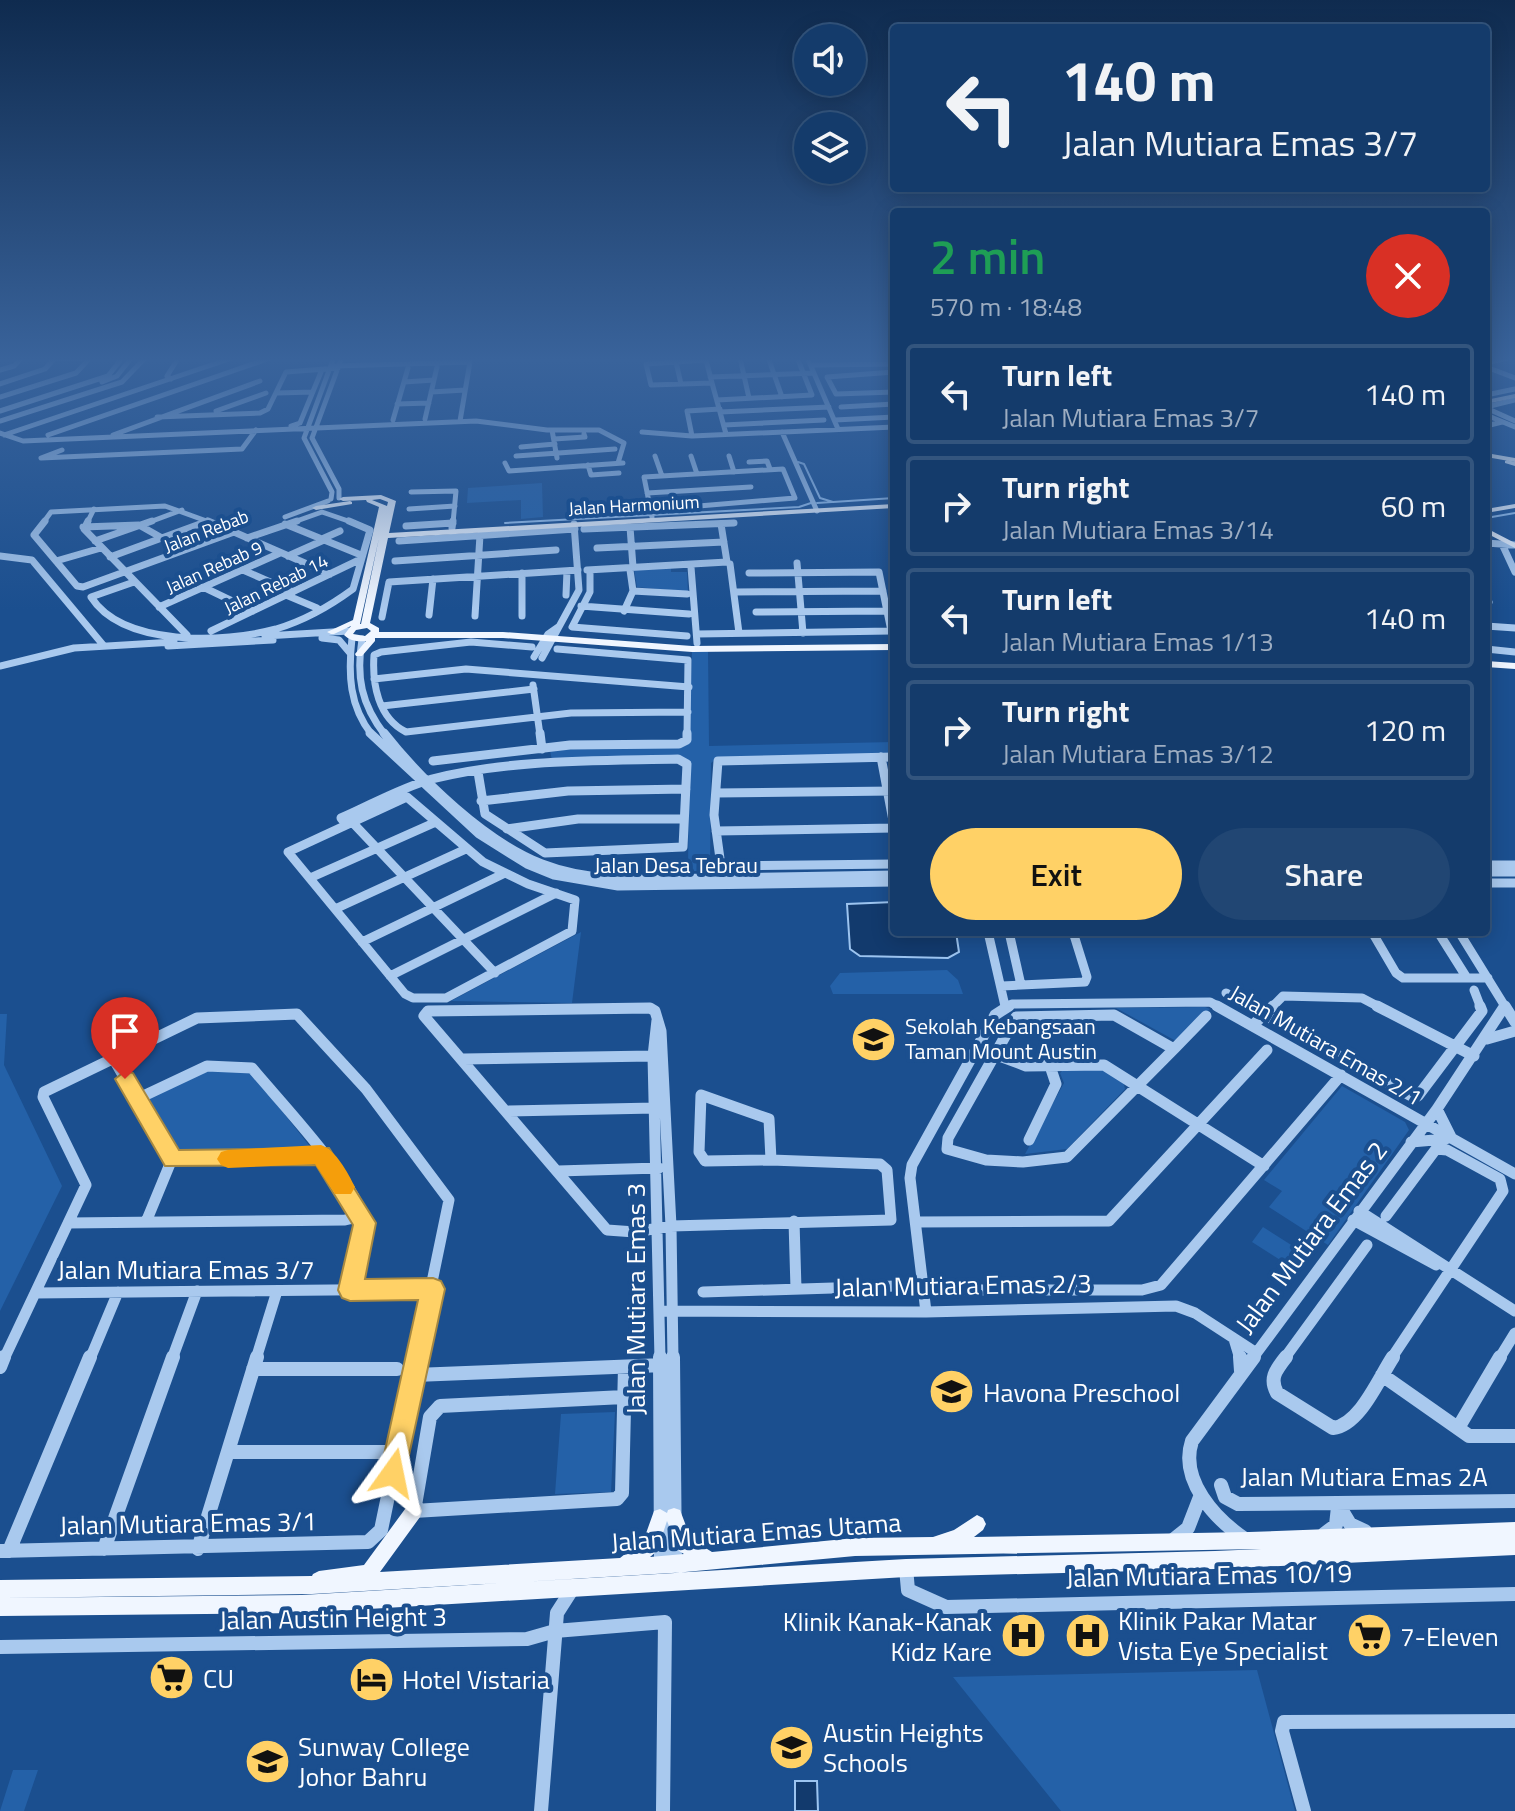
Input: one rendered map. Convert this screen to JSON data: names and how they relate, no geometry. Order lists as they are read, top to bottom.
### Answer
{
  "streets": {
    "main road": ["Jalan Harmonium", "Jalan Rebab", "Jalan Mutiara Emas Utama"],
    "street": [
      "Jalan Rebab 9",
      "Jalan Rebab 14",
      "Jalan Desa Tebrau",
      "Jalan Mutiara Emas 2/1",
      "Jalan Mutiara Emas 2",
      "Jalan Mutiara Emas 3/7",
      "Jalan Mutiara Emas 2/3",
      "Jalan Mutiara Emas 3",
      "Jalan Mutiara Emas 2A",
      "Jalan Mutiara Emas 3/1",
      "Jalan Mutiara Emas 10/19",
      "Jalan Austin Height 3"
    ]
  },
  "crossings": [
    ["Jalan Mutiara Emas 2/1", "Jalan Mutiara Emas 2"],
    ["Jalan Mutiara Emas 2", "Jalan Mutiara Emas 2/3"],
    ["Jalan Mutiara Emas 2", "Jalan Mutiara Emas Utama"],
    ["Jalan Mutiara Emas 2/3", "Jalan Mutiara Emas 3"],
    ["Jalan Mutiara Emas 3", "Jalan Mutiara Emas Utama"],
    ["Jalan Mutiara Emas Utama", "Jalan Mutiara Emas 10/19"]
  ],
  "places": {
    "school or university": [
      "Sekolah Kebangsaan Taman Mount Austin",
      "Havona Preschool",
      "Austin Heights Schools",
      "Sunway College Johor Bahru"
    ],
    "hospital": ["Klinik Pakar Matar Vista Eye Specialist", "Klinik Kanak-Kanak Kidz Kare"],
    "supermarket": ["7-Eleven", "CU"],
    "hotel": ["Hotel Vistaria"]
  },
  "page": {
    "turn": ["140 m", "Jalan Mutiara Emas 3/7"],
    "heading": ["2 min", "570 m · 18:48"],
    "list": [
      {
        "name": "Turn left",
        "note": "Jalan Mutiara Emas 3/7",
        "value": "140 m"
      },
      {
        "name": "Turn right",
        "note": "Jalan Mutiara Emas 3/14",
        "value": "60 m"
      },
      {
        "name": "Turn left",
        "note": "Jalan Mutiara Emas 1/13",
        "value": "140 m"
      },
      {
        "name": "Turn right",
        "note": "Jalan Mutiara Emas 3/12",
        "value": "120 m"
      }
    ],
    "buttons": ["Exit", "Share"]
  }
}
